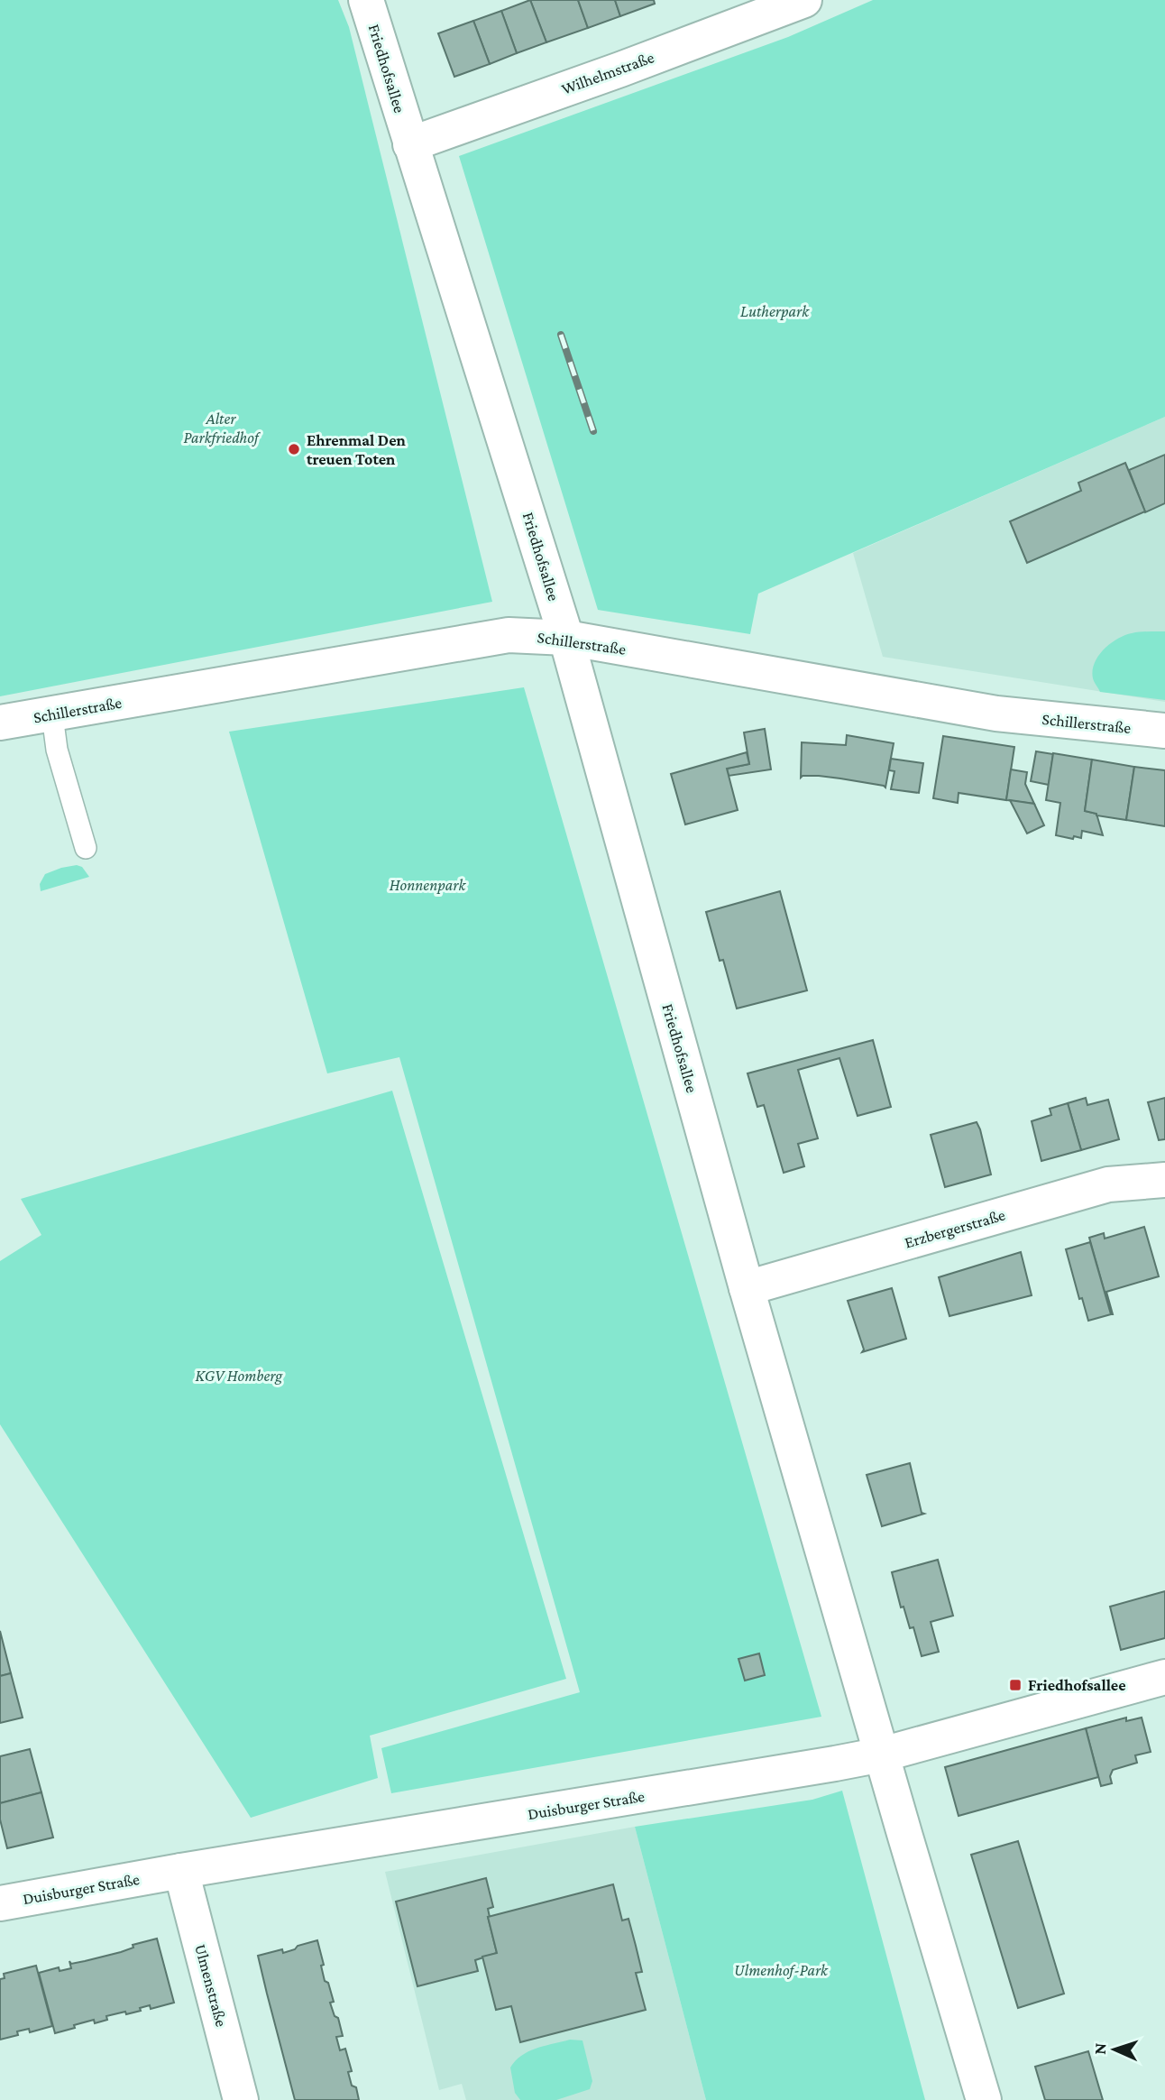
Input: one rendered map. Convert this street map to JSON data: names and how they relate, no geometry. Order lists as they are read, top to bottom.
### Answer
{
  "streets": {
    "street": [
      "Friedhofsallee",
      "Wilhelmstraße",
      "Schillerstraße",
      "Erzbergerstraße",
      "Duisburger Straße",
      "Ulmenstraße"
    ]
  },
  "crossings": [
    ["Friedhofsallee", "Wilhelmstraße"],
    ["Friedhofsallee", "Schillerstraße"],
    ["Friedhofsallee", "Erzbergerstraße"],
    ["Friedhofsallee", "Duisburger Straße"],
    ["Duisburger Straße", "Ulmenstraße"]
  ],
  "parks": [
    "Lutherpark",
    "Alter Parkfriedhof",
    "Honnenpark",
    "KGV Homberg",
    "Ulmenhof-Park"
  ],
  "places": {
    "other": ["Ehrenmal Den treuen Toten"],
    "transit": ["Friedhofsallee"]
  },
  "north": "left"
}
